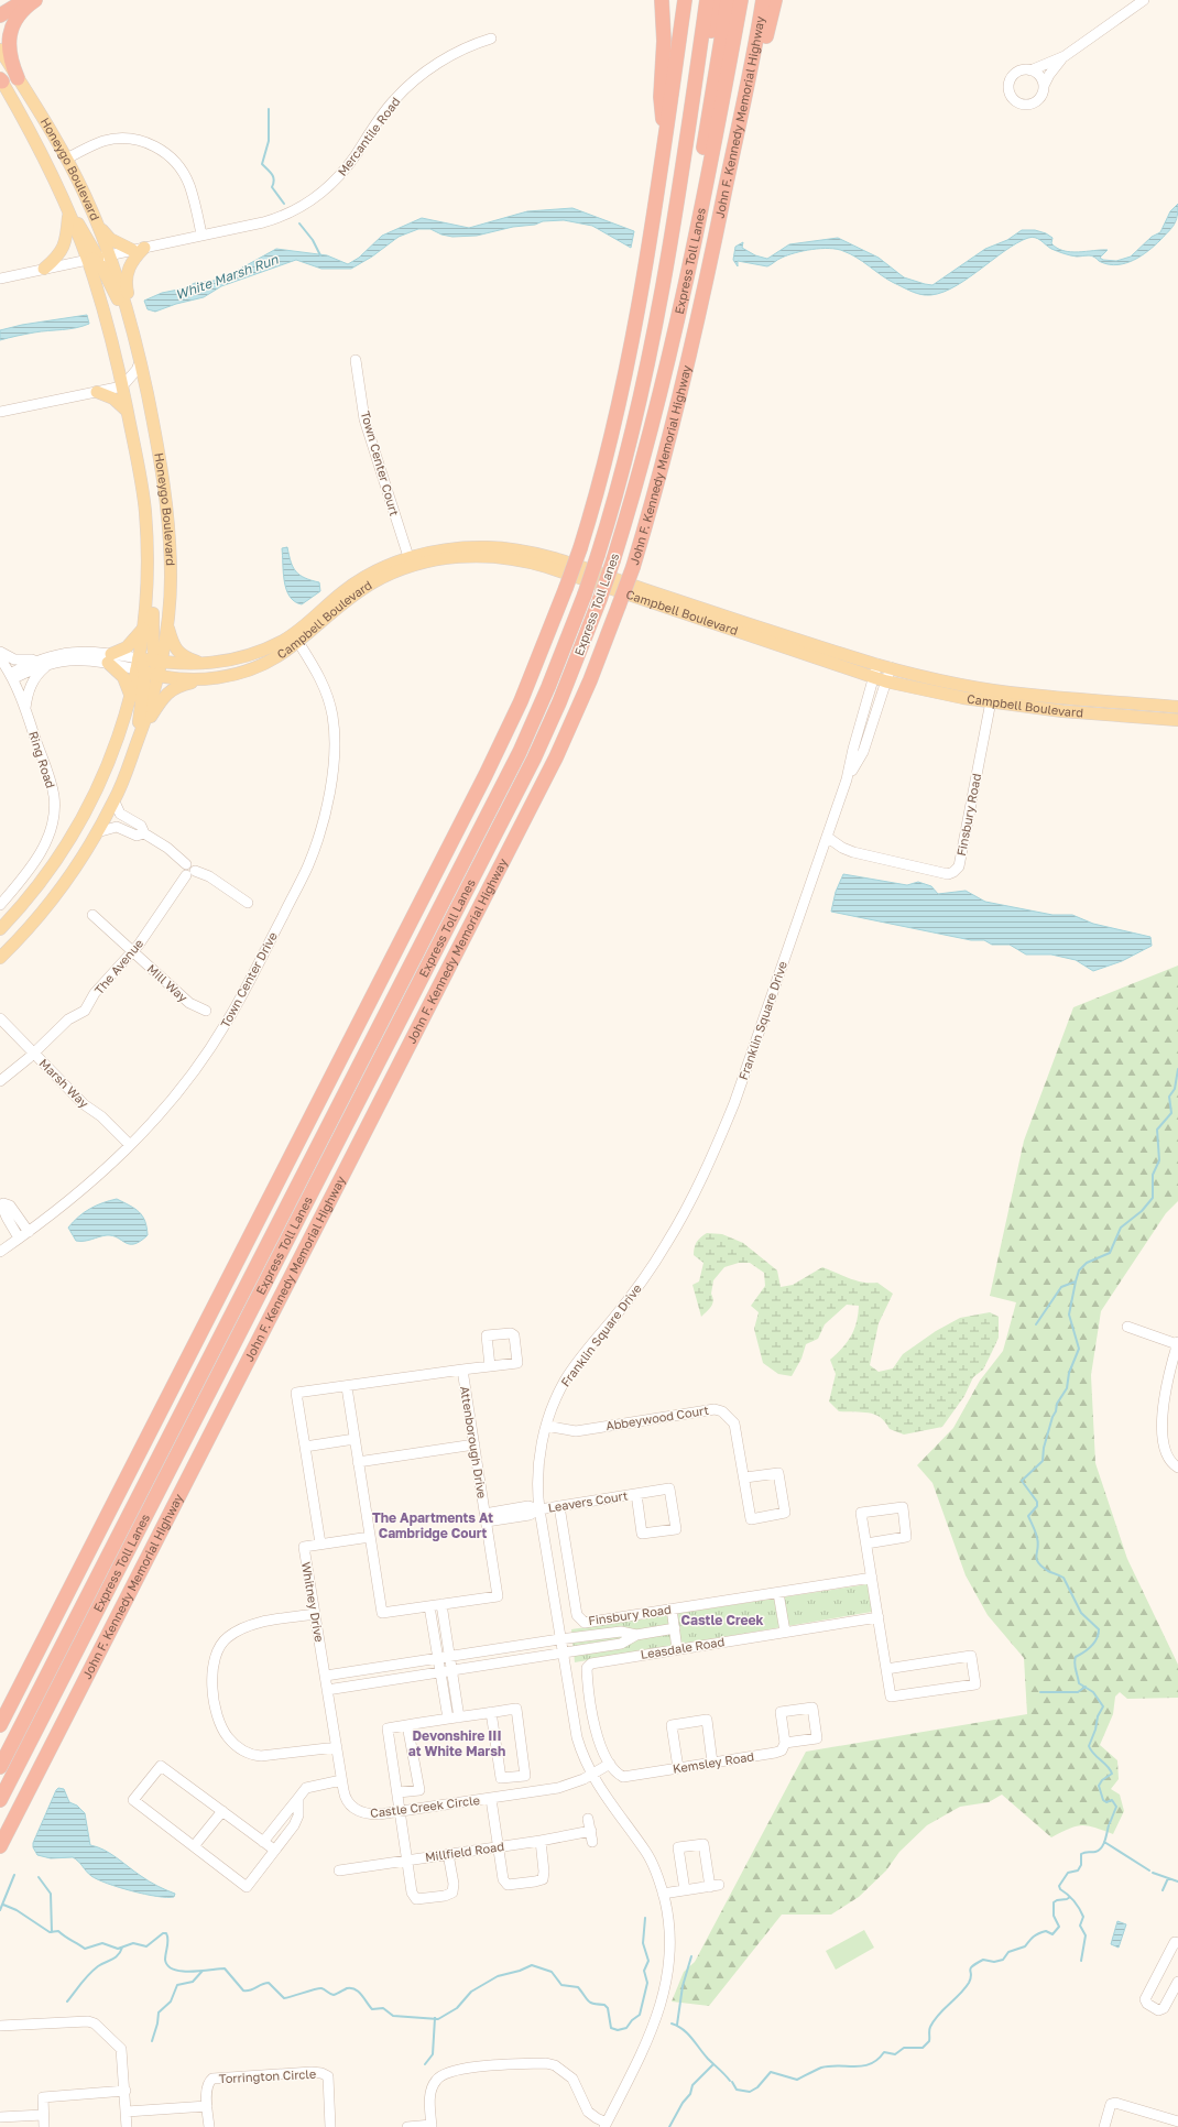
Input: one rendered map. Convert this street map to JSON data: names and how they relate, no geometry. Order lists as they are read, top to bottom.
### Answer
{
  "streets": {
    "highway": ["John F. Kennedy Memorial Highway", "Express Toll Lanes"],
    "main road": ["Honeygo Boulevard", "Campbell Boulevard"],
    "street": [
      "Mercantile Road",
      "Town Center Court",
      "Ring Road",
      "Finsbury Road",
      "The Avenue",
      "Town Center Drive",
      "Mill Way",
      "Franklin Square Drive",
      "Marsh Way",
      "Abbeywood Court",
      "Attenborough Drive",
      "Leavers Court",
      "Whitney Drive",
      "Leasdale Road",
      "Kemsley Road",
      "Castle Creek Circle",
      "Millfield Road",
      "Torrington Circle"
    ]
  },
  "crossings": [
    ["Mercantile Road", "Honeygo Boulevard"],
    ["Honeygo Boulevard", "Campbell Boulevard"],
    ["Town Center Court", "Campbell Boulevard"],
    ["Campbell Boulevard", "Finsbury Road"],
    ["Campbell Boulevard", "Town Center Drive"],
    ["Campbell Boulevard", "Franklin Square Drive"],
    ["Finsbury Road", "Franklin Square Drive"],
    ["Finsbury Road", "Leavers Court"],
    ["The Avenue", "Mill Way"],
    ["The Avenue", "Marsh Way"],
    ["Town Center Drive", "Marsh Way"],
    ["Franklin Square Drive", "Abbeywood Court"],
    ["Franklin Square Drive", "Leavers Court"],
    ["Franklin Square Drive", "Castle Creek Circle"],
    ["Attenborough Drive", "Whitney Drive"],
    ["Whitney Drive", "Castle Creek Circle"],
    ["Leasdale Road", "Kemsley Road"],
    ["Leasdale Road", "Castle Creek Circle"],
    ["Kemsley Road", "Castle Creek Circle"]
  ],
  "districts": ["The Apartments At Cambridge Court", "Castle Creek", "Devonshire III at White Marsh"],
  "water": ["White Marsh Run"]
}
